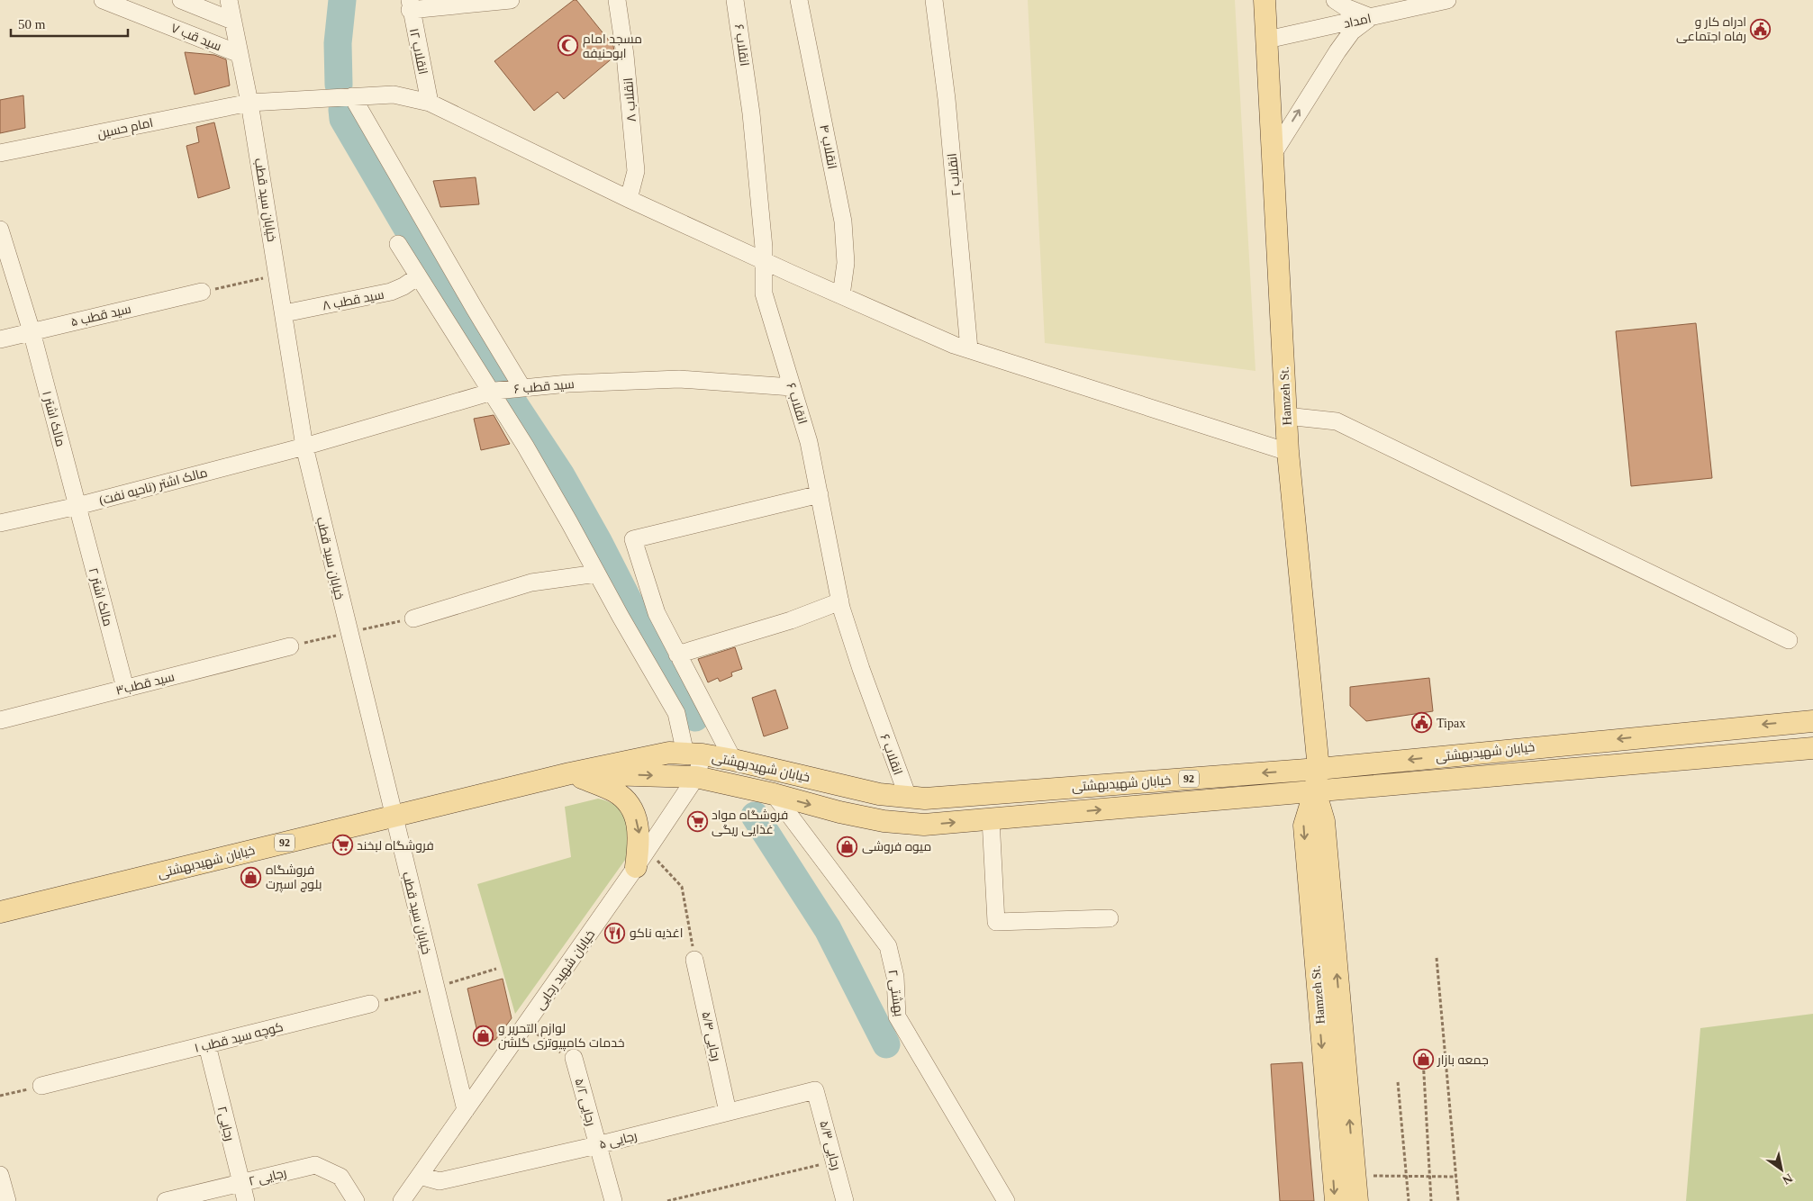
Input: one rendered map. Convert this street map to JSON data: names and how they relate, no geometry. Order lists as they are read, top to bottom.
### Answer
{
  "streets": {
    "main road": ["Hamzeh St.", "خیابان شهیدبهشتی", "92"],
    "street": [
      "امداد",
      "سید قب ۷",
      "انقلاب ۶",
      "انقلاب ۱۲",
      "انقلاب ۸",
      "امام حسین",
      "انقلاب ۴",
      "انقلاب ۲",
      "خیابان سید قطب",
      "سید قطب ۸",
      "سید قطب ۵",
      "سید قطب ۶",
      "مالک اشتر ۱",
      "مالک اشتر (ناحیه نفت)",
      "مالک اشتر ۲",
      "سید قطب۳",
      "خیابان شهید رجایی",
      "بهشتی ۲",
      "رجایی ۵/۴",
      "کوچه سید قطب ۱",
      "رجایی ۵/۲",
      "رجایی۲",
      "رجایی ۵",
      "رجایی ۵/۳",
      "رجایی ۲"
    ]
  },
  "crossings": [
    ["امداد", "Hamzeh St."],
    ["سید قب ۷", "خیابان سید قطب"],
    ["انقلاب ۶", "امام حسین"],
    ["انقلاب ۶", "سید قطب ۶"],
    ["انقلاب ۶", "خیابان شهیدبهشتی"],
    ["انقلاب ۱۲", "امام حسین"],
    ["انقلاب ۸", "امام حسین"],
    ["امام حسین", "انقلاب ۴"],
    ["امام حسین", "انقلاب ۲"],
    ["امام حسین", "خیابان سید قطب"],
    ["امام حسین", "Hamzeh St."],
    ["خیابان سید قطب", "سید قطب ۸"],
    ["خیابان سید قطب", "سید قطب ۶"],
    ["خیابان سید قطب", "مالک اشتر (ناحیه نفت)"],
    ["خیابان سید قطب", "خیابان شهیدبهشتی"],
    ["خیابان سید قطب", "خیابان شهید رجایی"],
    ["سید قطب ۵", "مالک اشتر ۱"],
    ["سید قطب ۶", "مالک اشتر (ناحیه نفت)"],
    ["Hamzeh St.", "خیابان شهیدبهشتی"],
    ["مالک اشتر ۱", "مالک اشتر (ناحیه نفت)"],
    ["مالک اشتر ۱", "مالک اشتر ۲"],
    ["مالک اشتر (ناحیه نفت)", "مالک اشتر ۲"],
    ["مالک اشتر ۲", "سید قطب۳"],
    ["خیابان شهیدبهشتی", "خیابان شهید رجایی"],
    ["خیابان شهیدبهشتی", "بهشتی ۲"],
    ["خیابان شهید رجایی", "رجایی ۵"],
    ["رجایی ۵/۴", "رجایی ۵"],
    ["کوچه سید قطب ۱", "رجایی۲"],
    ["رجایی ۵/۲", "رجایی ۵"],
    ["رجایی۲", "رجایی ۲"],
    ["رجایی ۵", "رجایی ۵/۳"]
  ],
  "places": {
    "public building": ["ادراه کار و رفاه اجتماعی", "Tipax"],
    "mosque": ["مسجد امام ابوحنیفه"],
    "supermarket": ["فروشگاه مواد غذایی ریگی", "فروشگاه لبخند"],
    "shop": [
      "میوه فروشی",
      "فروشگاه بلوچ اسپرت",
      "لوازم التحریر و خدمات کامپیوتری گلشن",
      "جمعه بازار"
    ],
    "restaurant": ["اغذیه ناکو"]
  },
  "scale_bar": "50 m",
  "north": "bottom right"
}
